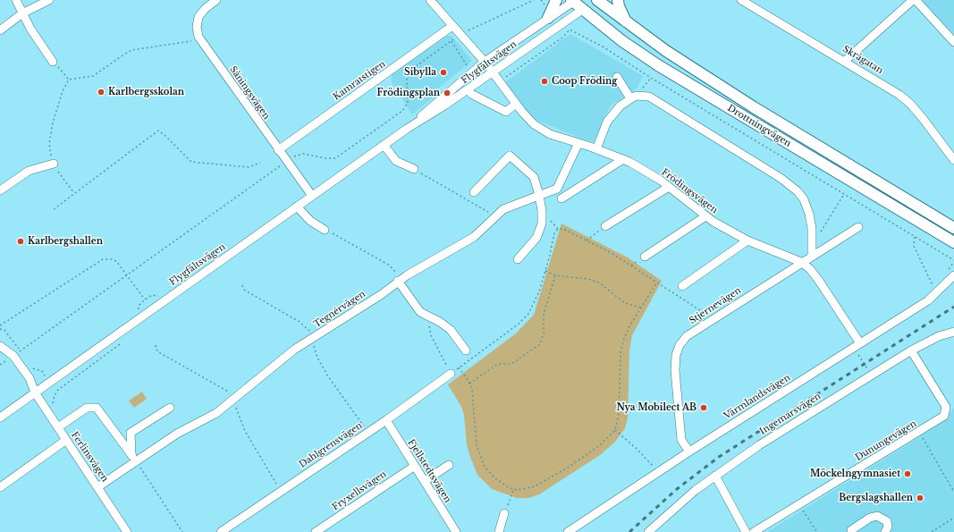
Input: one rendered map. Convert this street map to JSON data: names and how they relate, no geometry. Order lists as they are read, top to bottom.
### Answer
{
  "streets": {
    "main road": ["Drottningvägen"],
    "street": [
      "Skrågatan",
      "Flygfältsvägen",
      "Kamratstigen",
      "Såningsvägen",
      "Frödingsvägen",
      "Stjernevägen",
      "Tegnérvägen",
      "Värmlandsvägen",
      "Ingemarsvägen",
      "Dunungevägen",
      "Dahlgrensvägen",
      "Ferlinsvägen",
      "Fjellstedtsvägen",
      "Fryxellsvägen"
    ]
  },
  "crossings": [
    ["Flygfältsvägen", "Såningsvägen"],
    ["Flygfältsvägen", "Drottningvägen"],
    ["Flygfältsvägen", "Frödingsvägen"],
    ["Flygfältsvägen", "Ferlinsvägen"],
    ["Kamratstigen", "Såningsvägen"],
    ["Kamratstigen", "Frödingsvägen"],
    ["Frödingsvägen", "Stjernevägen"],
    ["Frödingsvägen", "Tegnérvägen"],
    ["Frödingsvägen", "Värmlandsvägen"],
    ["Stjernevägen", "Värmlandsvägen"],
    ["Tegnérvägen", "Ferlinsvägen"],
    ["Ingemarsvägen", "Dunungevägen"],
    ["Dahlgrensvägen", "Fjellstedtsvägen"],
    ["Fjellstedtsvägen", "Fryxellsvägen"]
  ],
  "places": [
    "Sibylla",
    "Coop Fröding",
    "Karlbergsskolan",
    "Frödingsplan",
    "Karlbergshallen",
    "Nya Mobilect AB",
    "Möckelngymnasiet",
    "Bergslagshallen"
  ]
}
